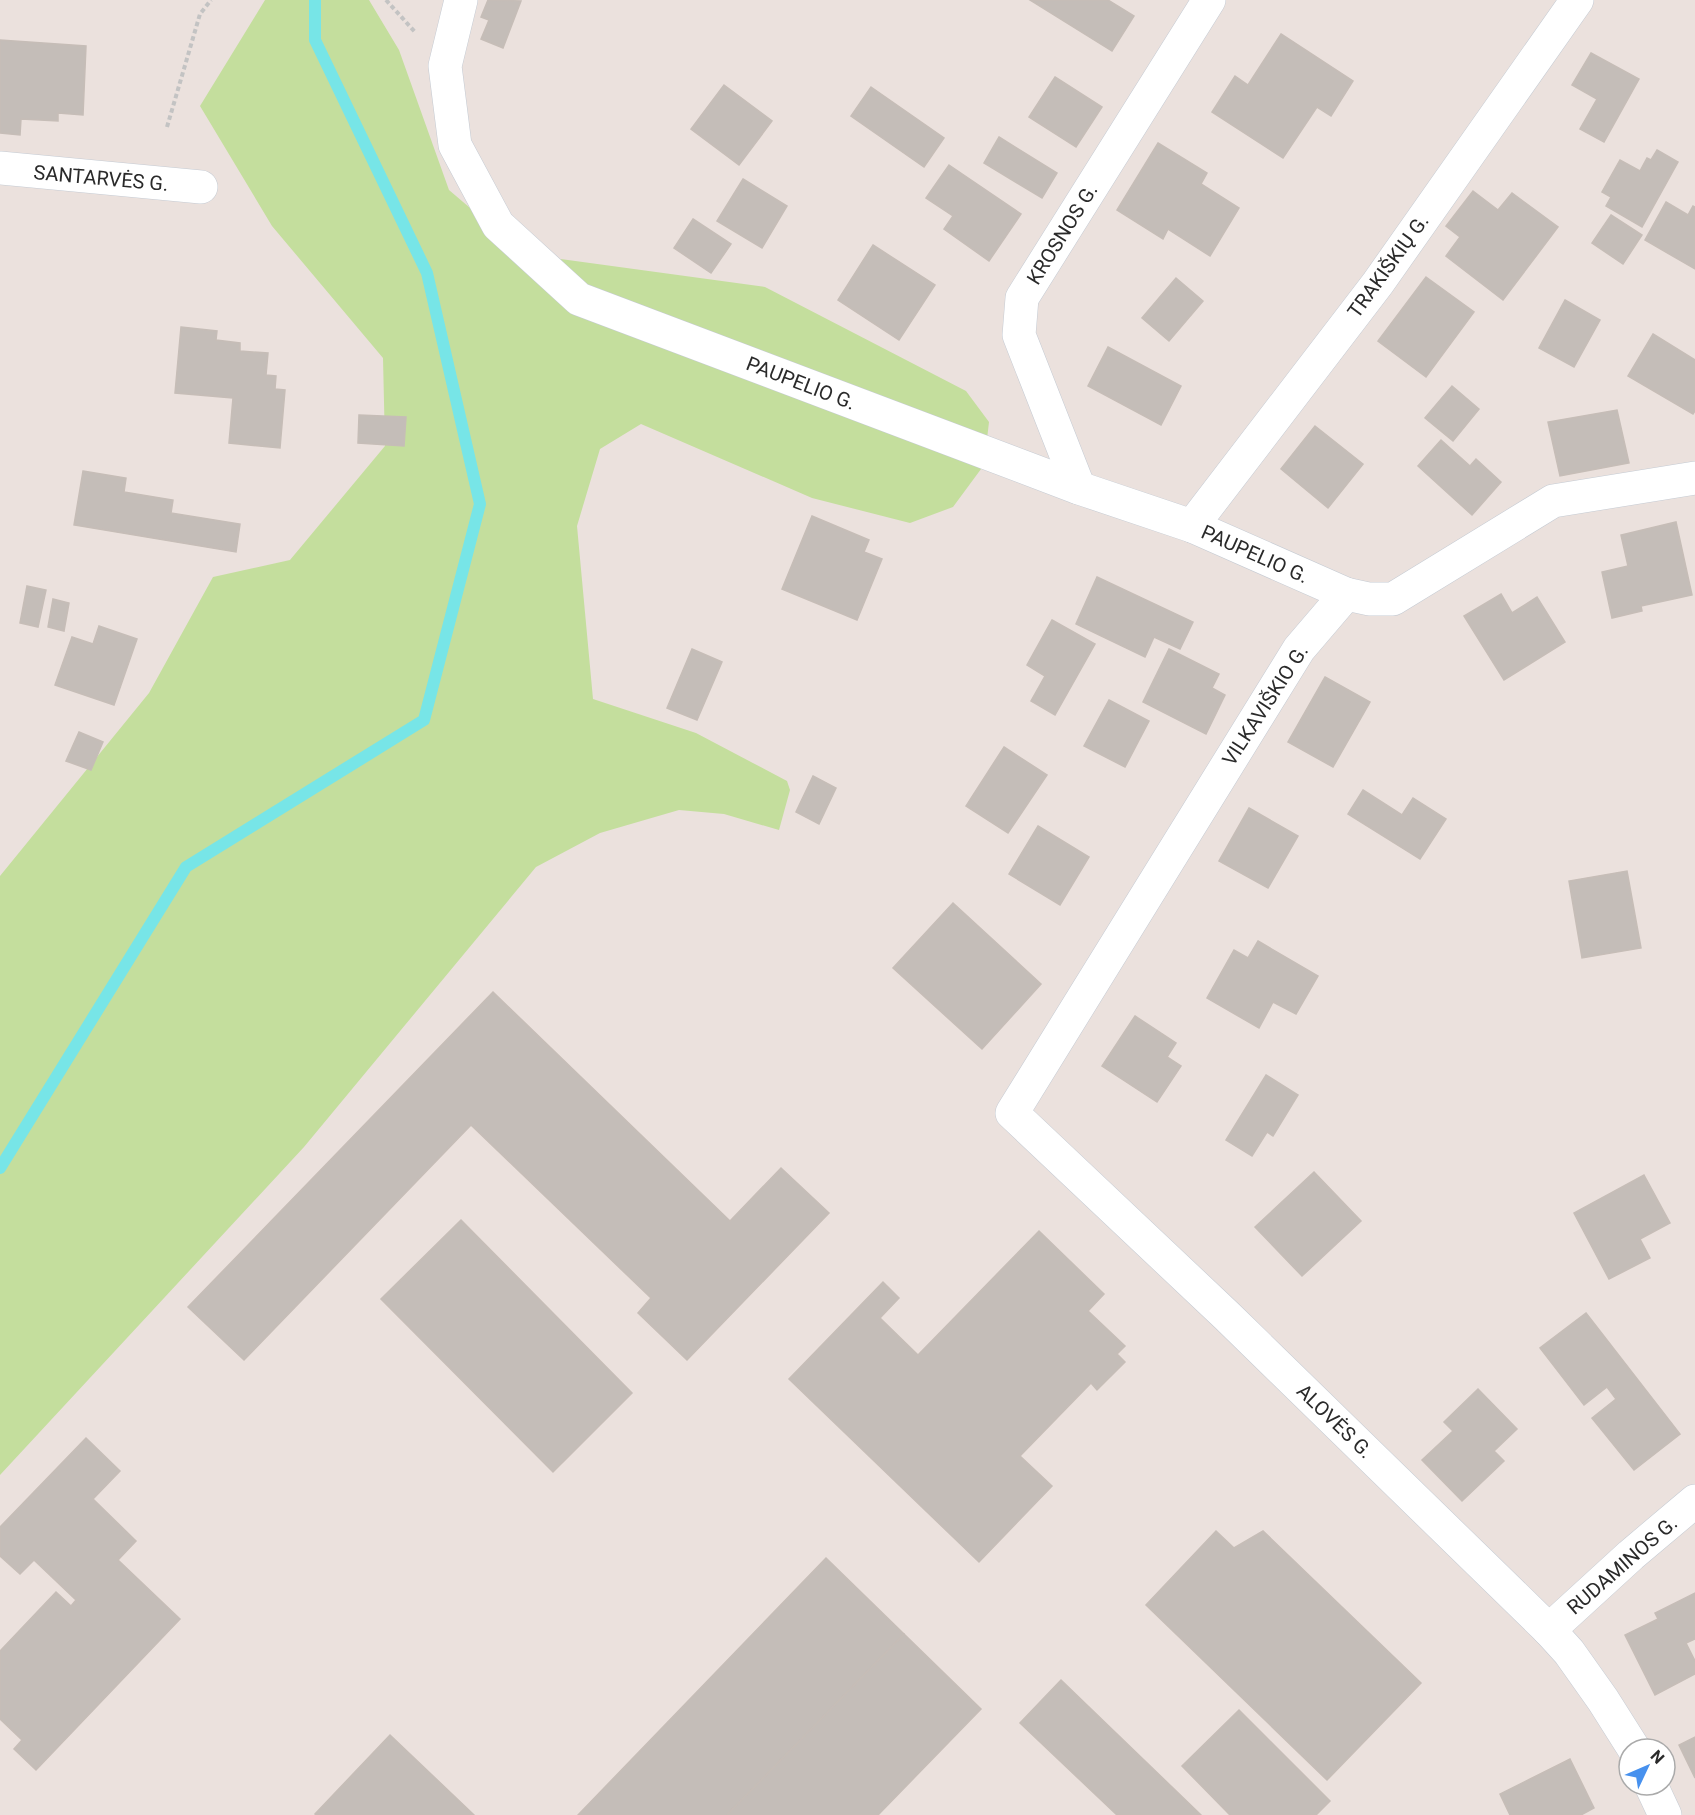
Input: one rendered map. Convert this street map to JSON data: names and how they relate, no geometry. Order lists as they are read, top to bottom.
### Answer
{
  "streets": {
    "street": [
      "SANTARVĖS G.",
      "KROSNOS G.",
      "TRAKIŠKIŲ G.",
      "PAUPELIO G.",
      "VILKAVIŠKIO G.",
      "ALOVĖS G.",
      "RUDAMINOS G."
    ]
  },
  "crossings": [
    ["KROSNOS G.", "PAUPELIO G."],
    ["TRAKIŠKIŲ G.", "PAUPELIO G."],
    ["PAUPELIO G.", "VILKAVIŠKIO G."],
    ["VILKAVIŠKIO G.", "ALOVĖS G."],
    ["ALOVĖS G.", "RUDAMINOS G."]
  ],
  "north": "top right"
}
